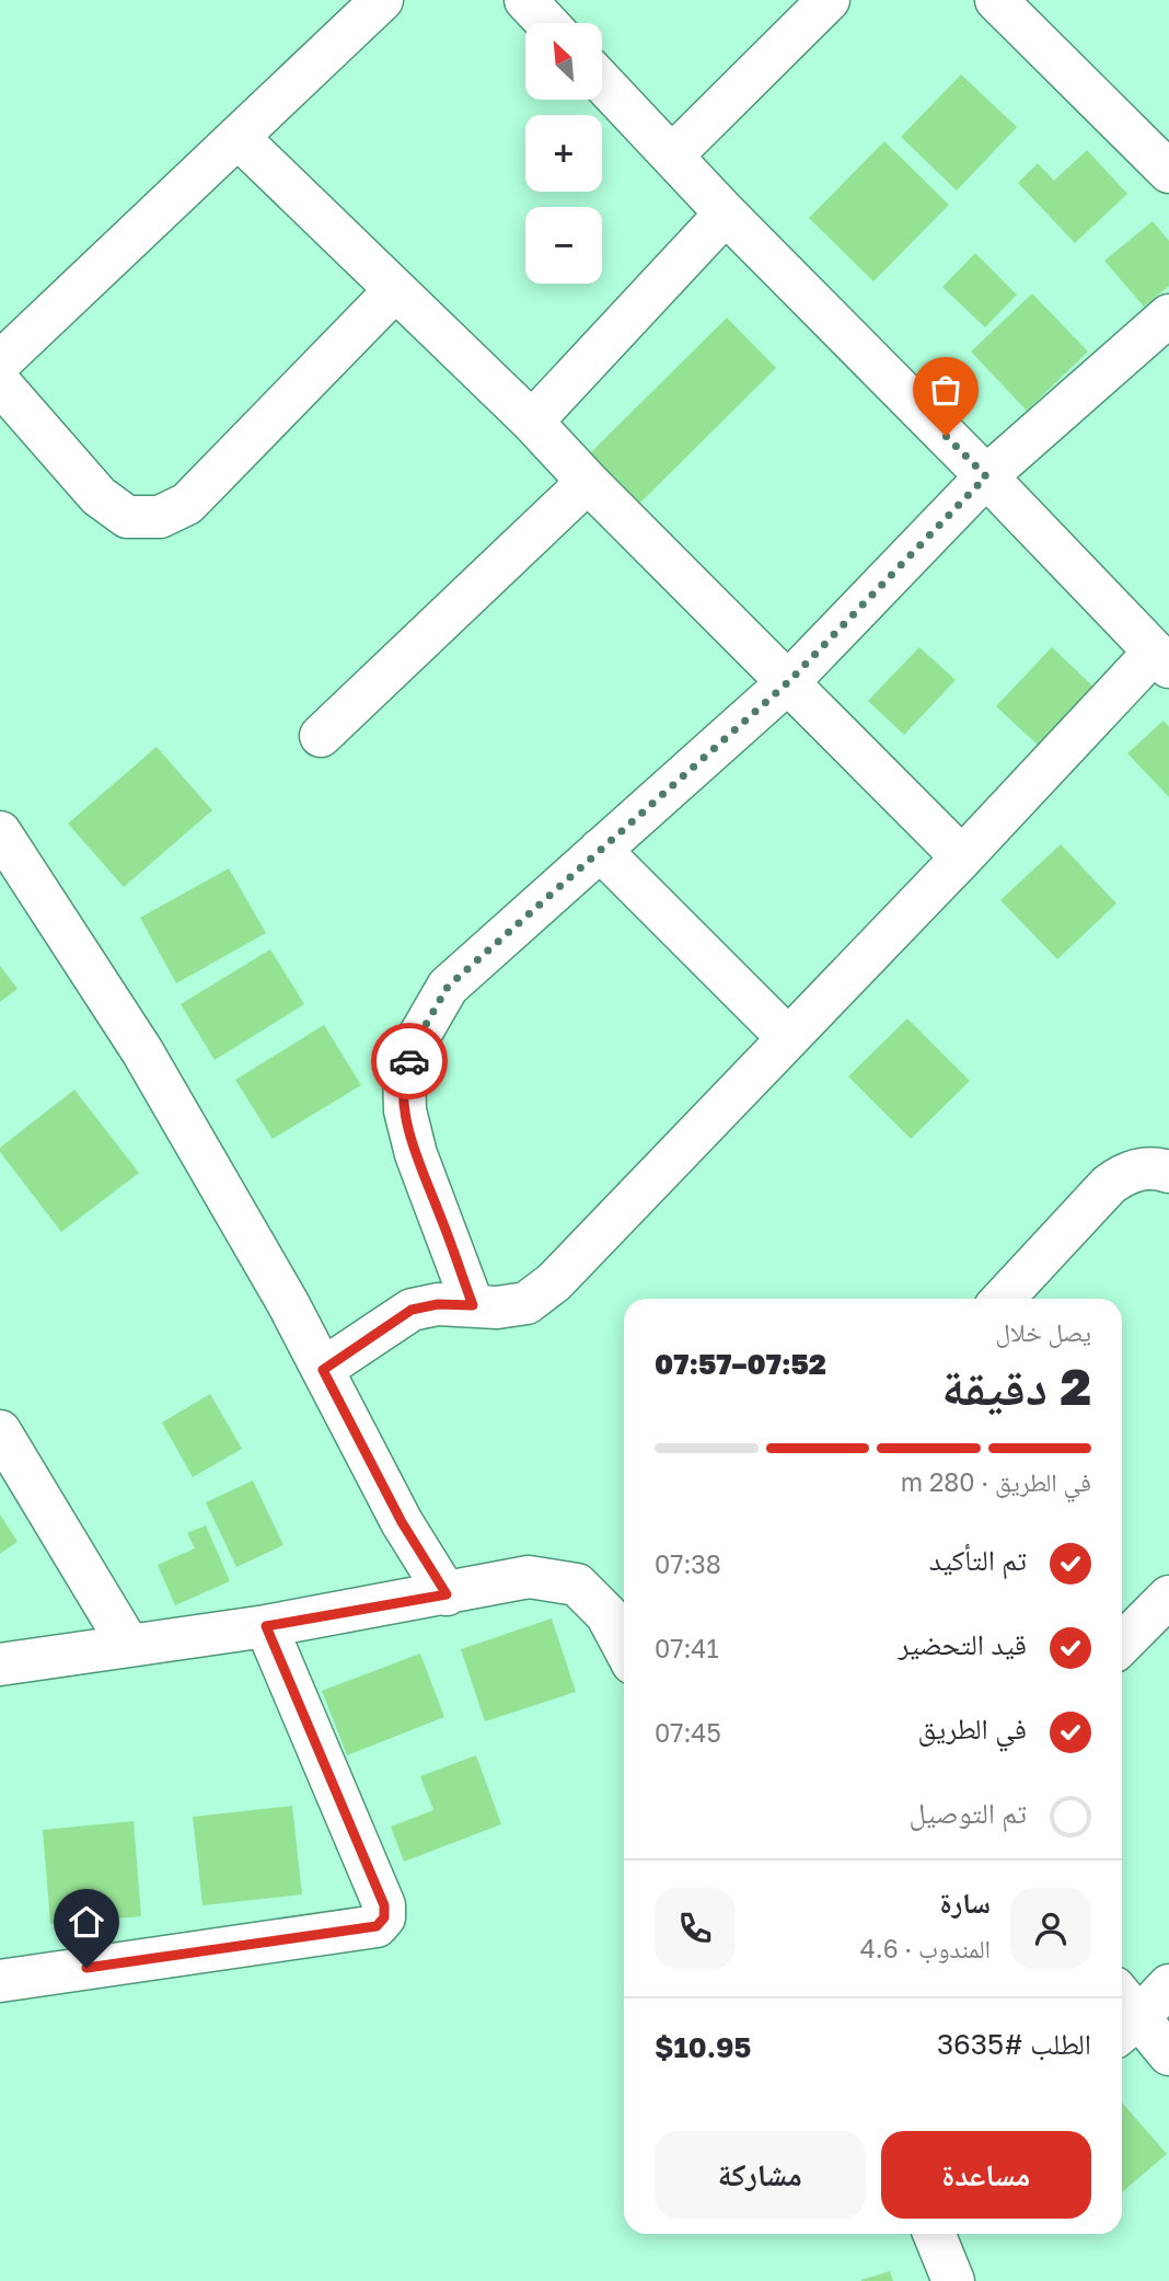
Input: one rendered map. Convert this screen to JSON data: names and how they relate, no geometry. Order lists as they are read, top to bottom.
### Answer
{
  "north": "top left",
  "page": {
    "map_buttons": ["+", "−"],
    "heading": ["2 دقيقة", "يصل خلال", "07:52–07:57"],
    "panel": [
      "سارة",
      "المندوب · 4.6",
      "الطلب #3635",
      "$10.95"
    ],
    "bar": "في الطريق · 280 m",
    "list": [
      ["تم التأكيد", "07:38"],
      ["قيد التحضير", "07:41"],
      ["في الطريق", "07:45"],
      "تم التوصيل"
    ],
    "buttons": ["مساعدة", "مشاركة"]
  }
}
